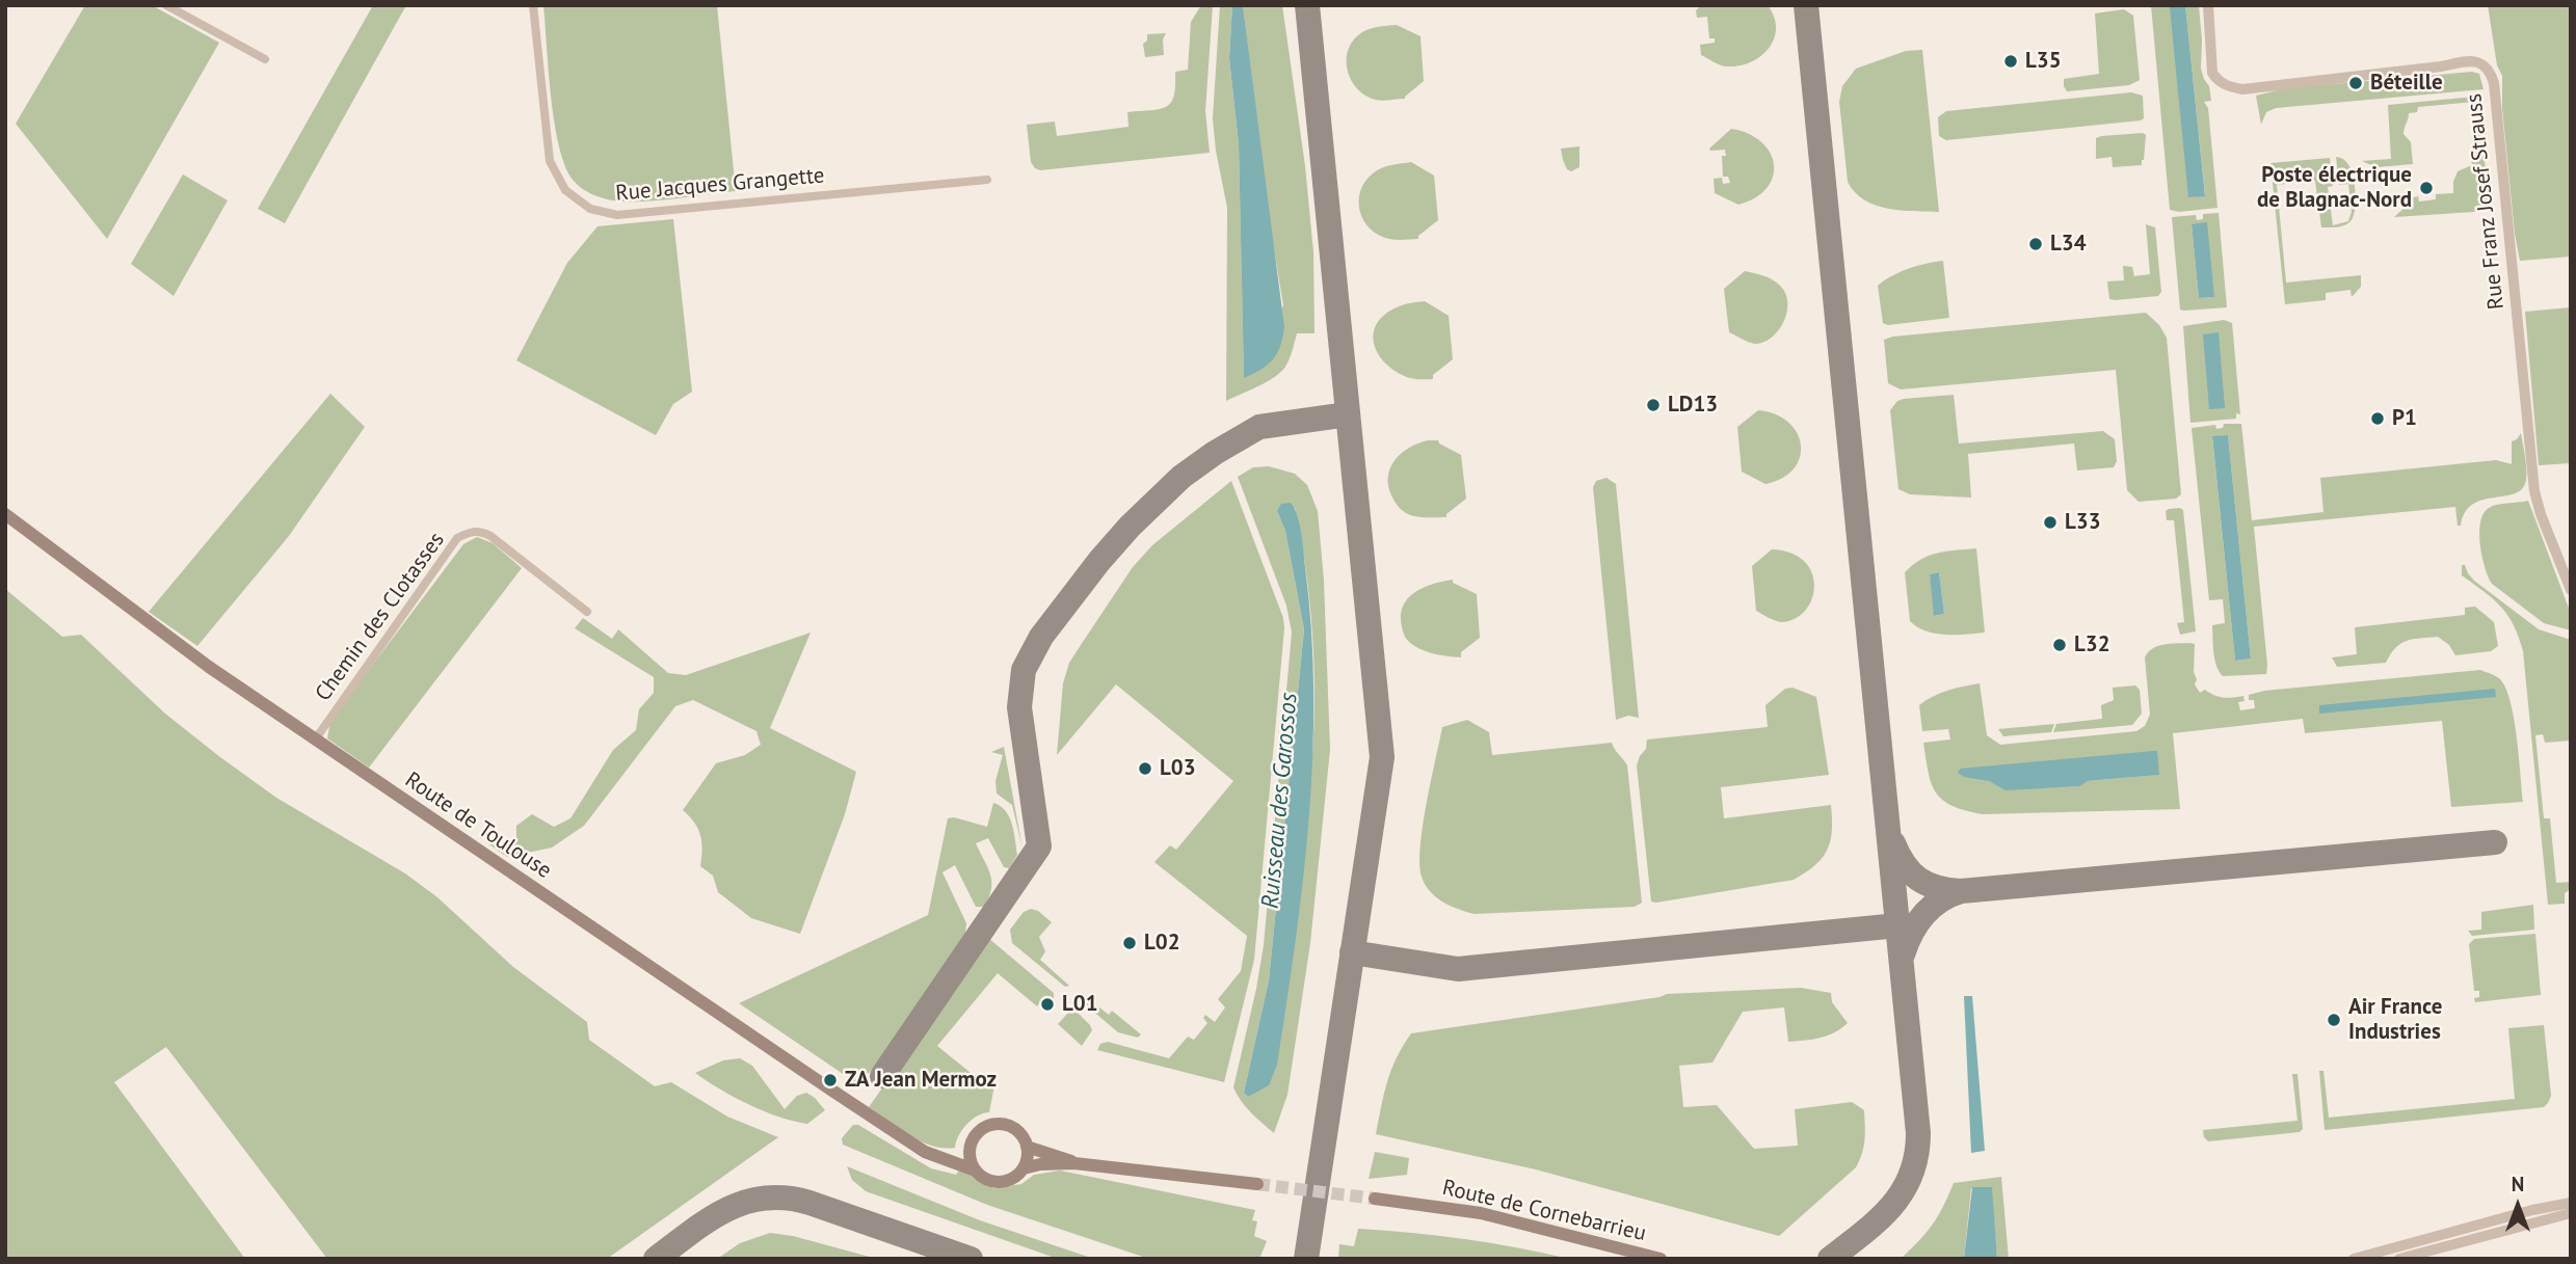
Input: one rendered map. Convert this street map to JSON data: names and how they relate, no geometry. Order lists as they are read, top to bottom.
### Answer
{
  "streets": {
    "main road": ["Route de Toulouse", "Route de Cornebarrieu"],
    "street": ["Rue Jacques Grangette", "Rue Franz Josef Strauss", "Chemin des Clotasses"]
  },
  "crossings": [
    ["Chemin des Clotasses", "Route de Toulouse"]
  ],
  "water": ["Ruisseau des Garossos"],
  "places": [
    "L35",
    "Béteille",
    "Poste électrique de Blagnac-Nord",
    "L34",
    "LD13",
    "P1",
    "L33",
    "L32",
    "L03",
    "L02",
    "L01",
    "Air France Industries",
    "ZA Jean Mermoz"
  ],
  "north": "top"
}
